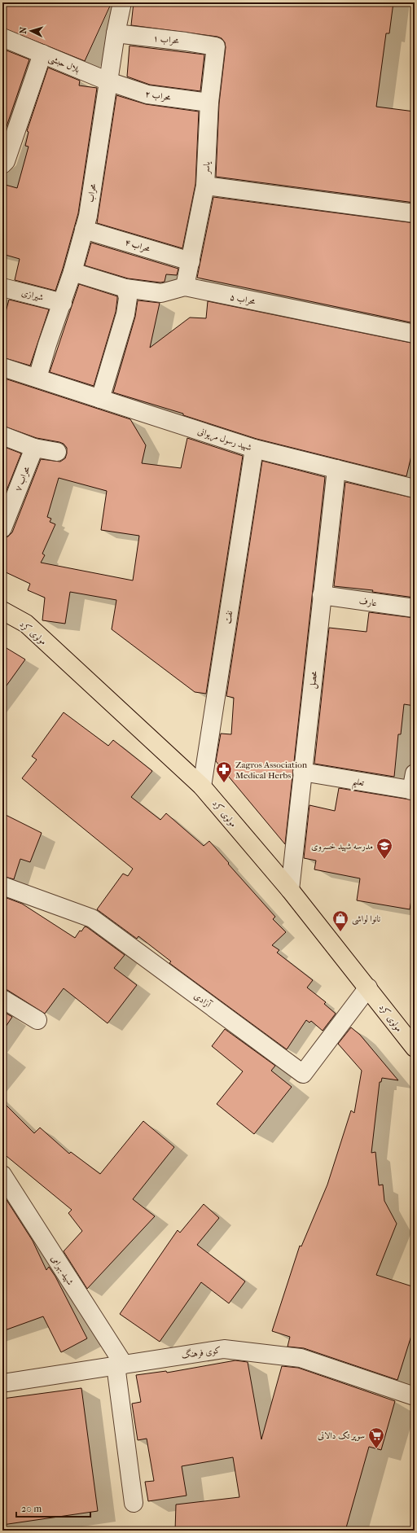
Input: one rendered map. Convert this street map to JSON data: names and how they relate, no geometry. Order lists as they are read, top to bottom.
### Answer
{
  "streets": {
    "main road": ["مولوی کرد"],
    "street": [
      "محراب ۱",
      "بلال حبشی",
      "محراب ۲",
      "یاسر",
      "محراب",
      "محراب ۴",
      "شیرازی",
      "محراب ۵",
      "شهید رسول مریوانی",
      "محراب ۷",
      "عارف",
      "نفت",
      "محصل",
      "تعلیم",
      "آزادی",
      "شهید بهرامی",
      "کوی فرهنگ"
    ]
  },
  "crossings": [
    ["محراب ۱", "یاسر"],
    ["محراب ۱", "محراب"],
    ["بلال حبشی", "محراب ۲"],
    ["بلال حبشی", "محراب"],
    ["محراب ۲", "یاسر"],
    ["محراب ۲", "محراب"],
    ["یاسر", "محراب ۴"],
    ["یاسر", "محراب ۵"],
    ["محراب", "محراب ۴"],
    ["محراب", "شیرازی"],
    ["محراب", "محراب ۵"],
    ["محراب", "شهید رسول مریوانی"],
    ["شهید رسول مریوانی", "نفت"],
    ["شهید رسول مریوانی", "محصل"],
    ["عارف", "محصل"],
    ["نفت", "مولوی کرد"],
    ["مولوی کرد", "محصل"],
    ["مولوی کرد", "آزادی"],
    ["محصل", "تعلیم"],
    ["شهید بهرامی", "کوی فرهنگ"]
  ],
  "places": {
    "pharmacy": ["Zagros Association Medical Herbs"],
    "school or university": ["مدرسه شهید خسروی"],
    "shop": ["نانوا لواشی"],
    "supermarket": ["سوپر تک دالانی"]
  },
  "scale_bar": "20 m",
  "north": "left"
}
